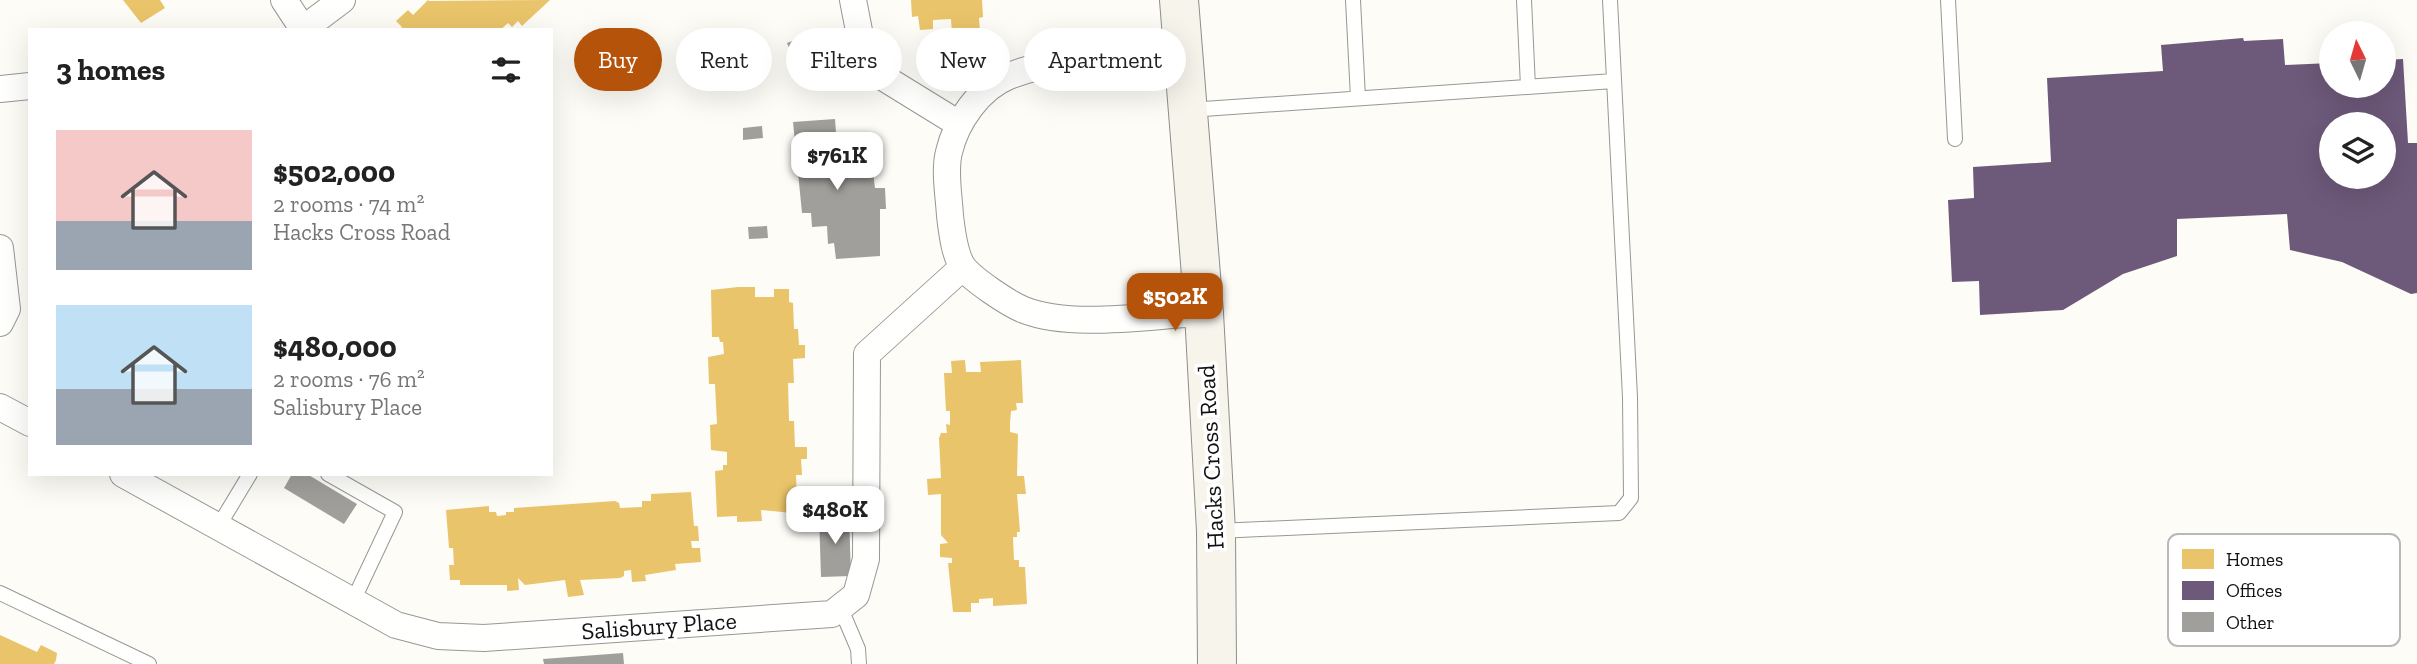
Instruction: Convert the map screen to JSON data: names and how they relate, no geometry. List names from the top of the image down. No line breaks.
{"streets":{"main road":["Hacks Cross Road"],"street":["Salisbury Place"]},"legend":["Homes","Offices","Other"],"north":"top","page":{"chip":["Buy","Rent","Filters","New","Apartment"],"heading":"3 homes","list":[{"name":"$502,000","note":"2 rooms · 74 m² · Hacks Cross Road"},{"name":"$480,000","note":"2 rooms · 76 m² · Salisbury Place"}],"price":["$761K","$502K","$480K"]}}
